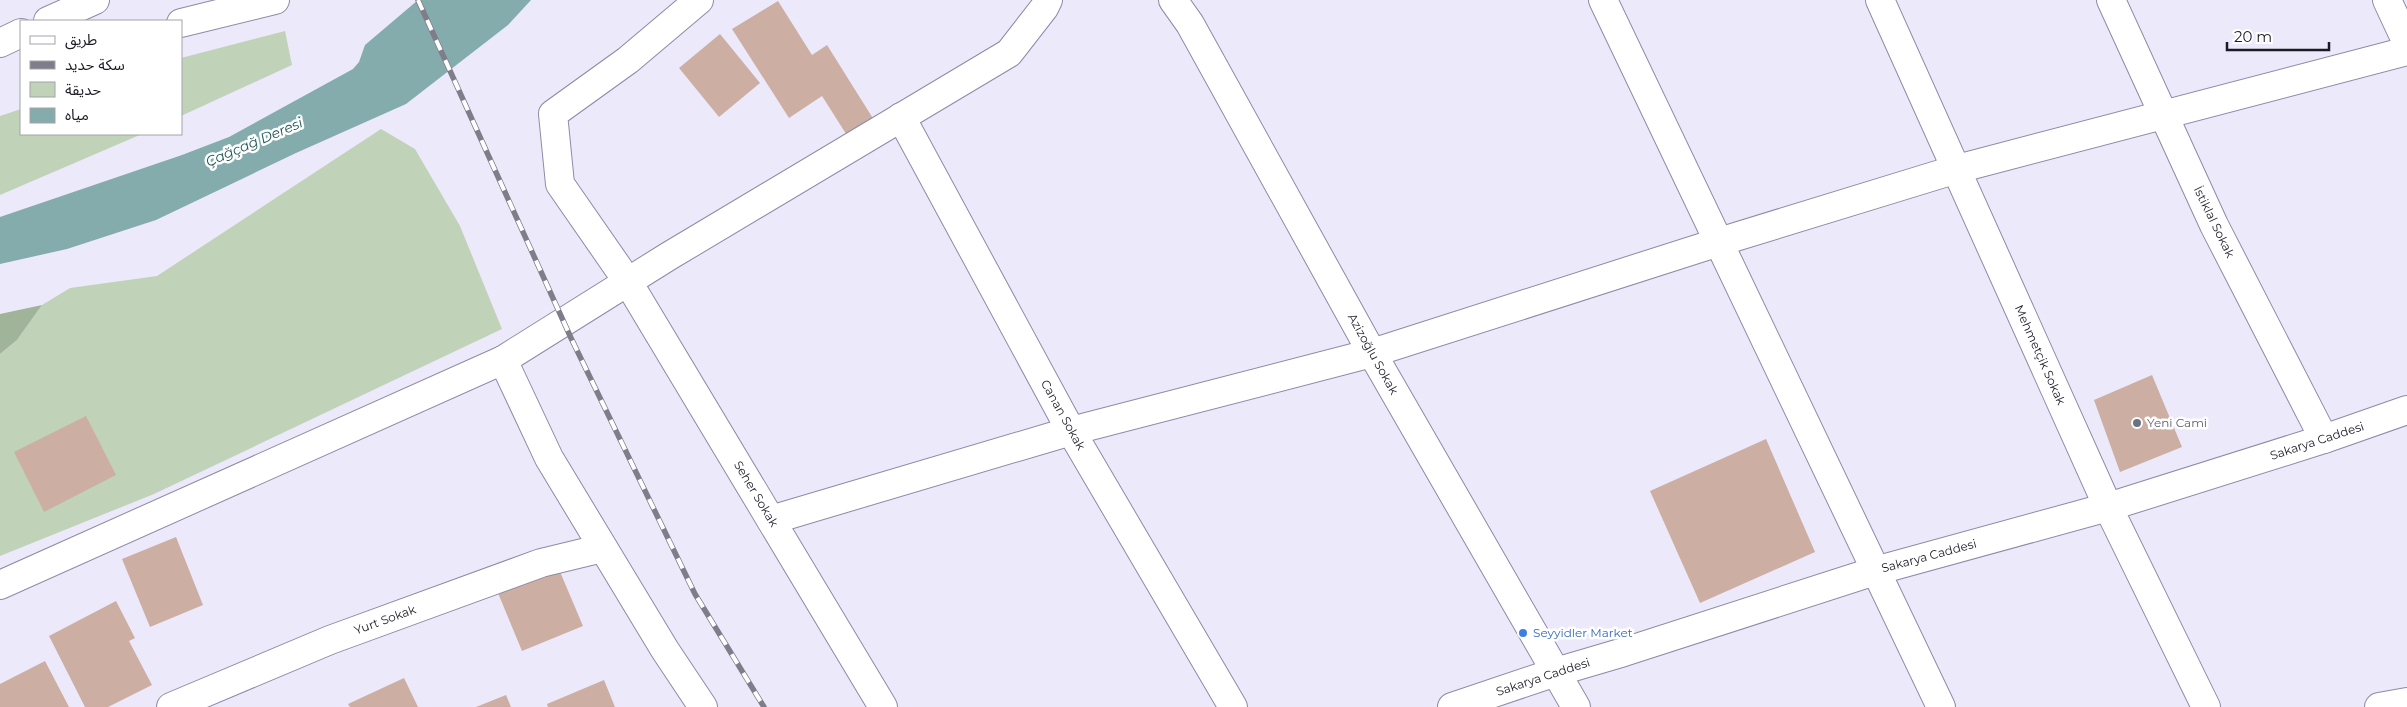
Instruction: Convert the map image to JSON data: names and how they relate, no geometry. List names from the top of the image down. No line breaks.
{"streets":{"street":["İstiklal Sokak","Azizoğlu Sokak","Mehmetçik Sokak","Canan Sokak","Sakarya Caddesi","Seher Sokak","Yurt Sokak"]},"crossings":[["İstiklal Sokak","Sakarya Caddesi"],["Azizoğlu Sokak","Sakarya Caddesi"],["Mehmetçik Sokak","Sakarya Caddesi"]],"water":["Çağçağ Deresi"],"places":["Yeni Cami","Seyyidler Market"],"legend":["طريق","سكة حديد","حديقة","مياه"],"scale_bar":"20 m"}
